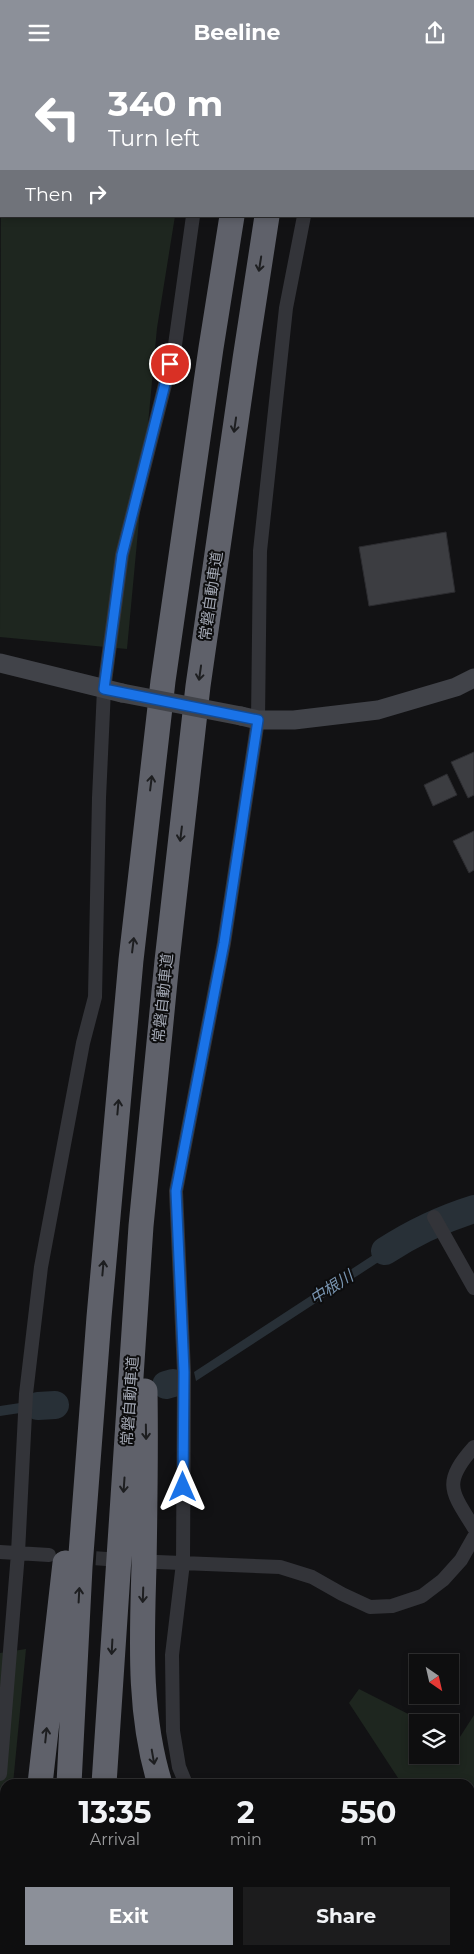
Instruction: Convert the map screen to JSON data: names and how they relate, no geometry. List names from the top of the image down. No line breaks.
{"streets":{"highway":["常磐自動車道"]},"water":["中根川"],"north":"bottom right","page":{"header":"Beeline","turn":["340 m","Turn left"],"then":"Then","eta":["13:35","Arrival","2","min","550","m"],"buttons":["Exit","Share"]}}
